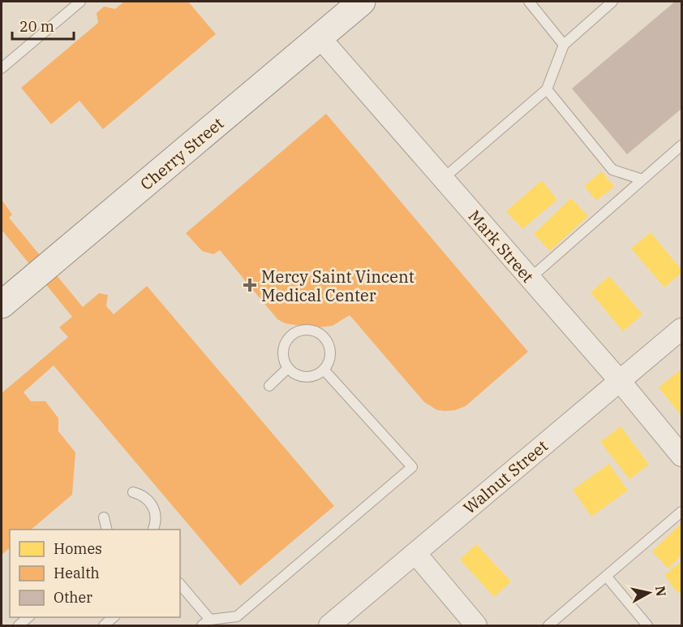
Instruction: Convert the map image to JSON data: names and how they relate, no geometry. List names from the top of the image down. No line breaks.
{"streets":{"main road":["Cherry Street"],"street":["Mark Street","Walnut Street"]},"crossings":[["Cherry Street","Mark Street"],["Mark Street","Walnut Street"]],"places":{"health":["Mercy Saint Vincent Medical Center"]},"legend":["Homes","Health","Other"],"scale_bar":"20 m","north":"right"}
